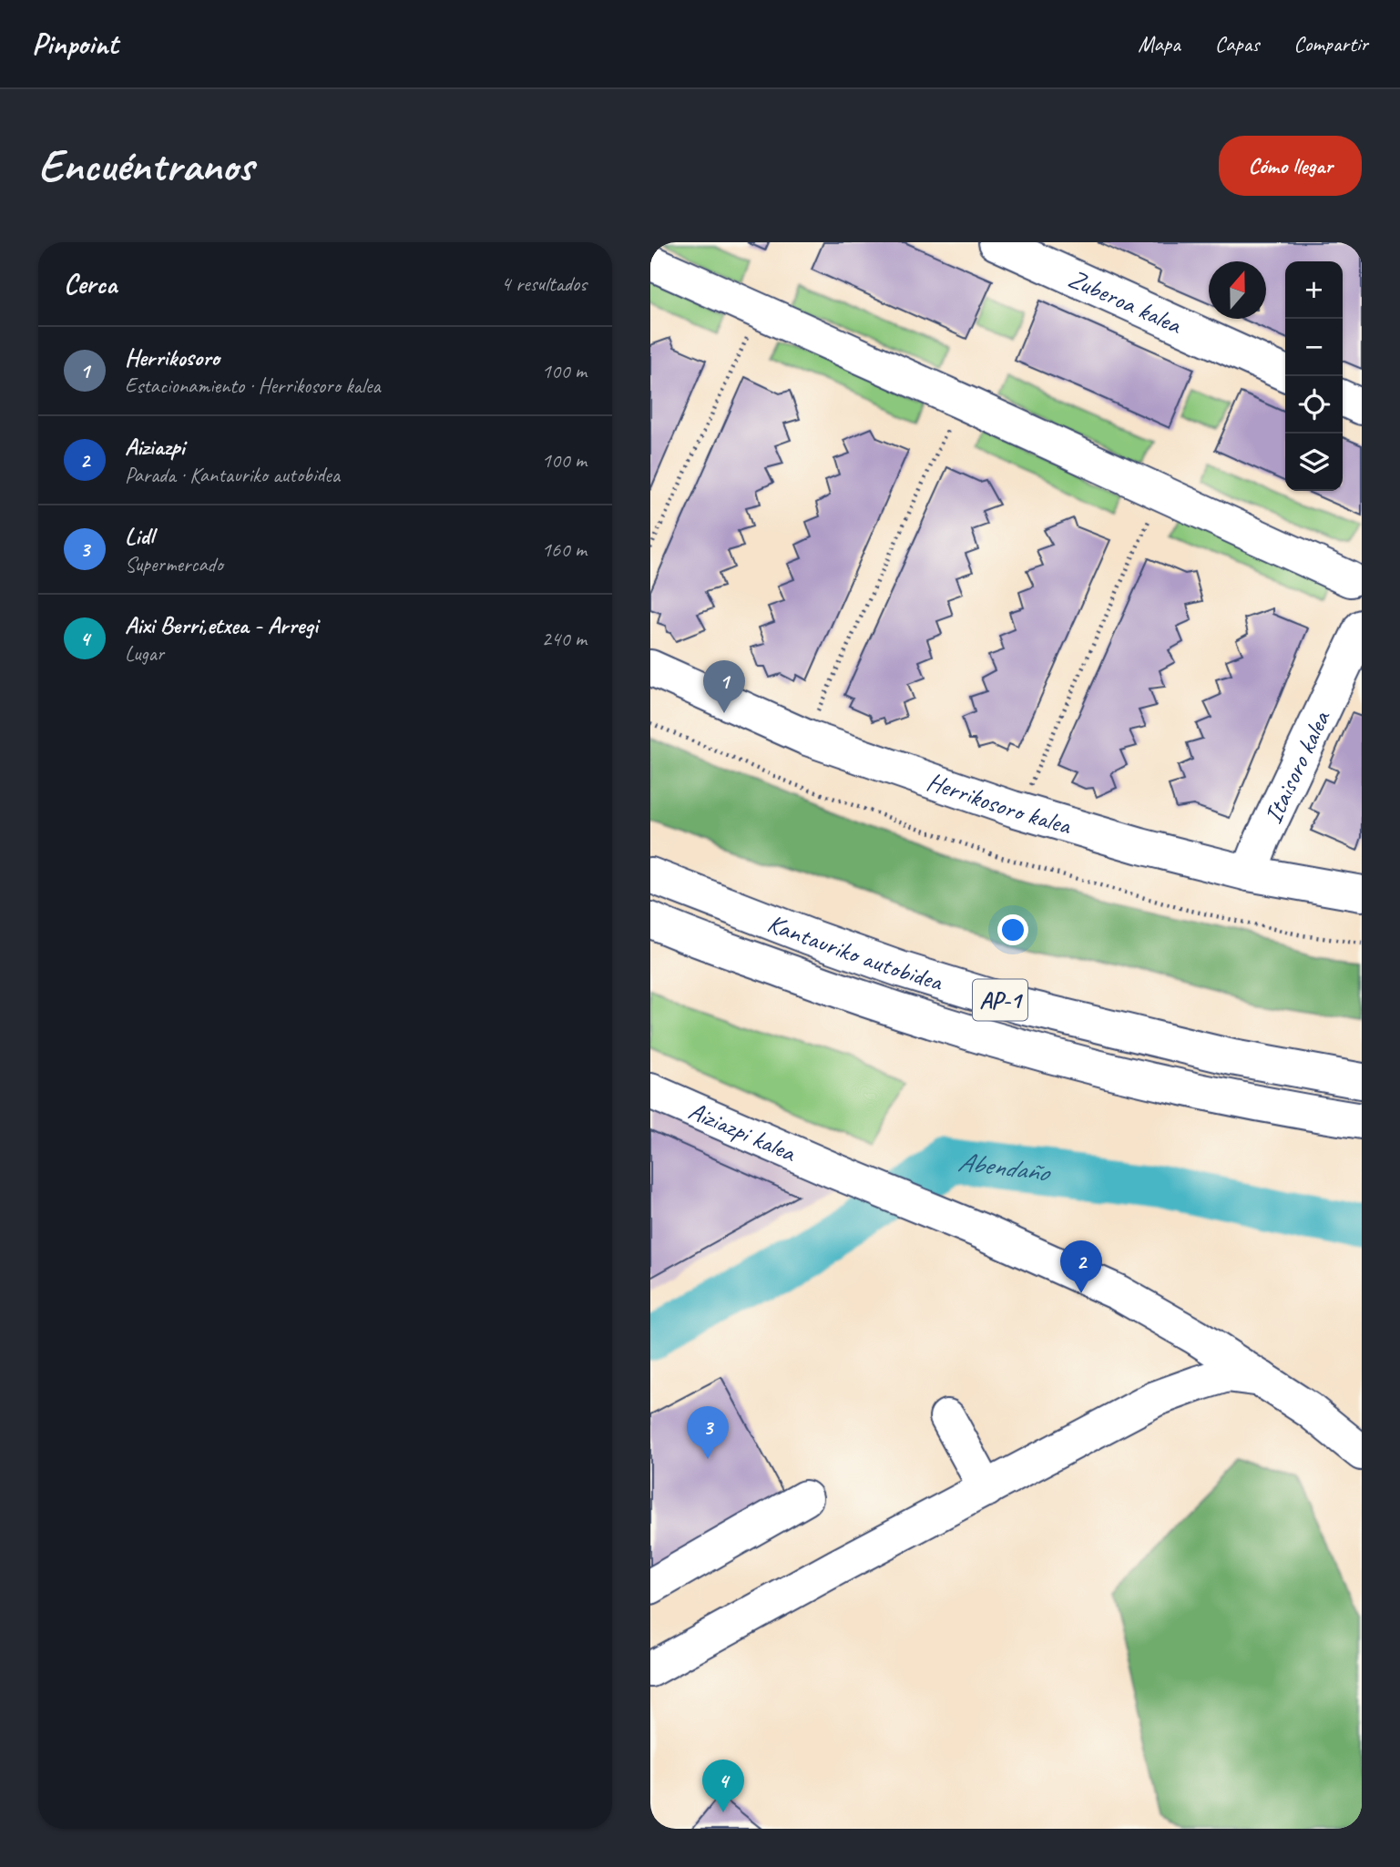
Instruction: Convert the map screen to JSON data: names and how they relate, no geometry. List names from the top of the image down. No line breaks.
{"streets":{"main road":["Zuberoa kalea","Itaisoro kalea","Herrikosoro kalea","Kantauriko autobidea","AP-1","Aiziazpi kalea"]},"crossings":[["Itaisoro kalea","Herrikosoro kalea"]],"water":["Abendaño"],"north":"top","page":{"header":"Pinpoint","nav":["Mapa","Capas","Compartir"],"buttons":"Cómo llegar","title":"Encuéntranos","heading":["Cerca","4 resultados"],"map_buttons":["+","−"],"list":[{"mark":"1","name":"Herrikosoro","note":"Estacionamiento · Herrikosoro kalea","value":"100 m"},{"mark":"2","name":"Aiziazpi","note":"Parada · Kantauriko autobidea","value":"100 m"},{"mark":"3","name":"Lidl","note":"Supermercado","value":"160 m"},{"mark":"4","name":"Aixi Berri,etxea - Arregi","note":"Lugar","value":"240 m"}],"pins":["1","2","3","4"]}}
